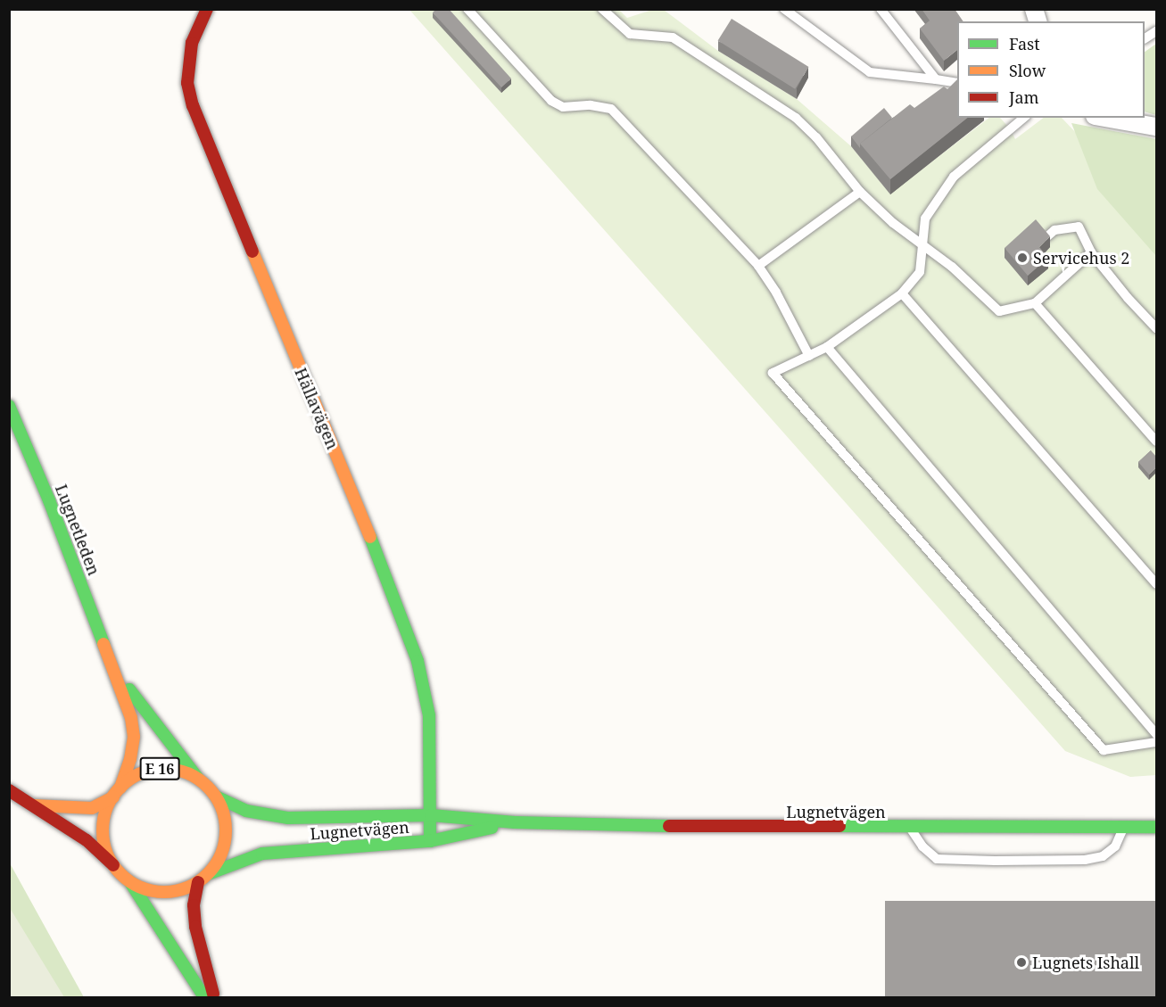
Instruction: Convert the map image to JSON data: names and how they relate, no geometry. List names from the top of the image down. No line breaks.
{"streets":{"main road":["Hällavägen","Lugnetleden","E 16","Lugnetvägen"]},"crossings":[["Hällavägen","Lugnetvägen"],["Lugnetleden","E 16"],["Lugnetleden","Lugnetvägen"],["E 16","Lugnetvägen"]],"places":["Servicehus 2","Lugnets Ishall"],"legend":["Fast","Slow","Jam"]}
